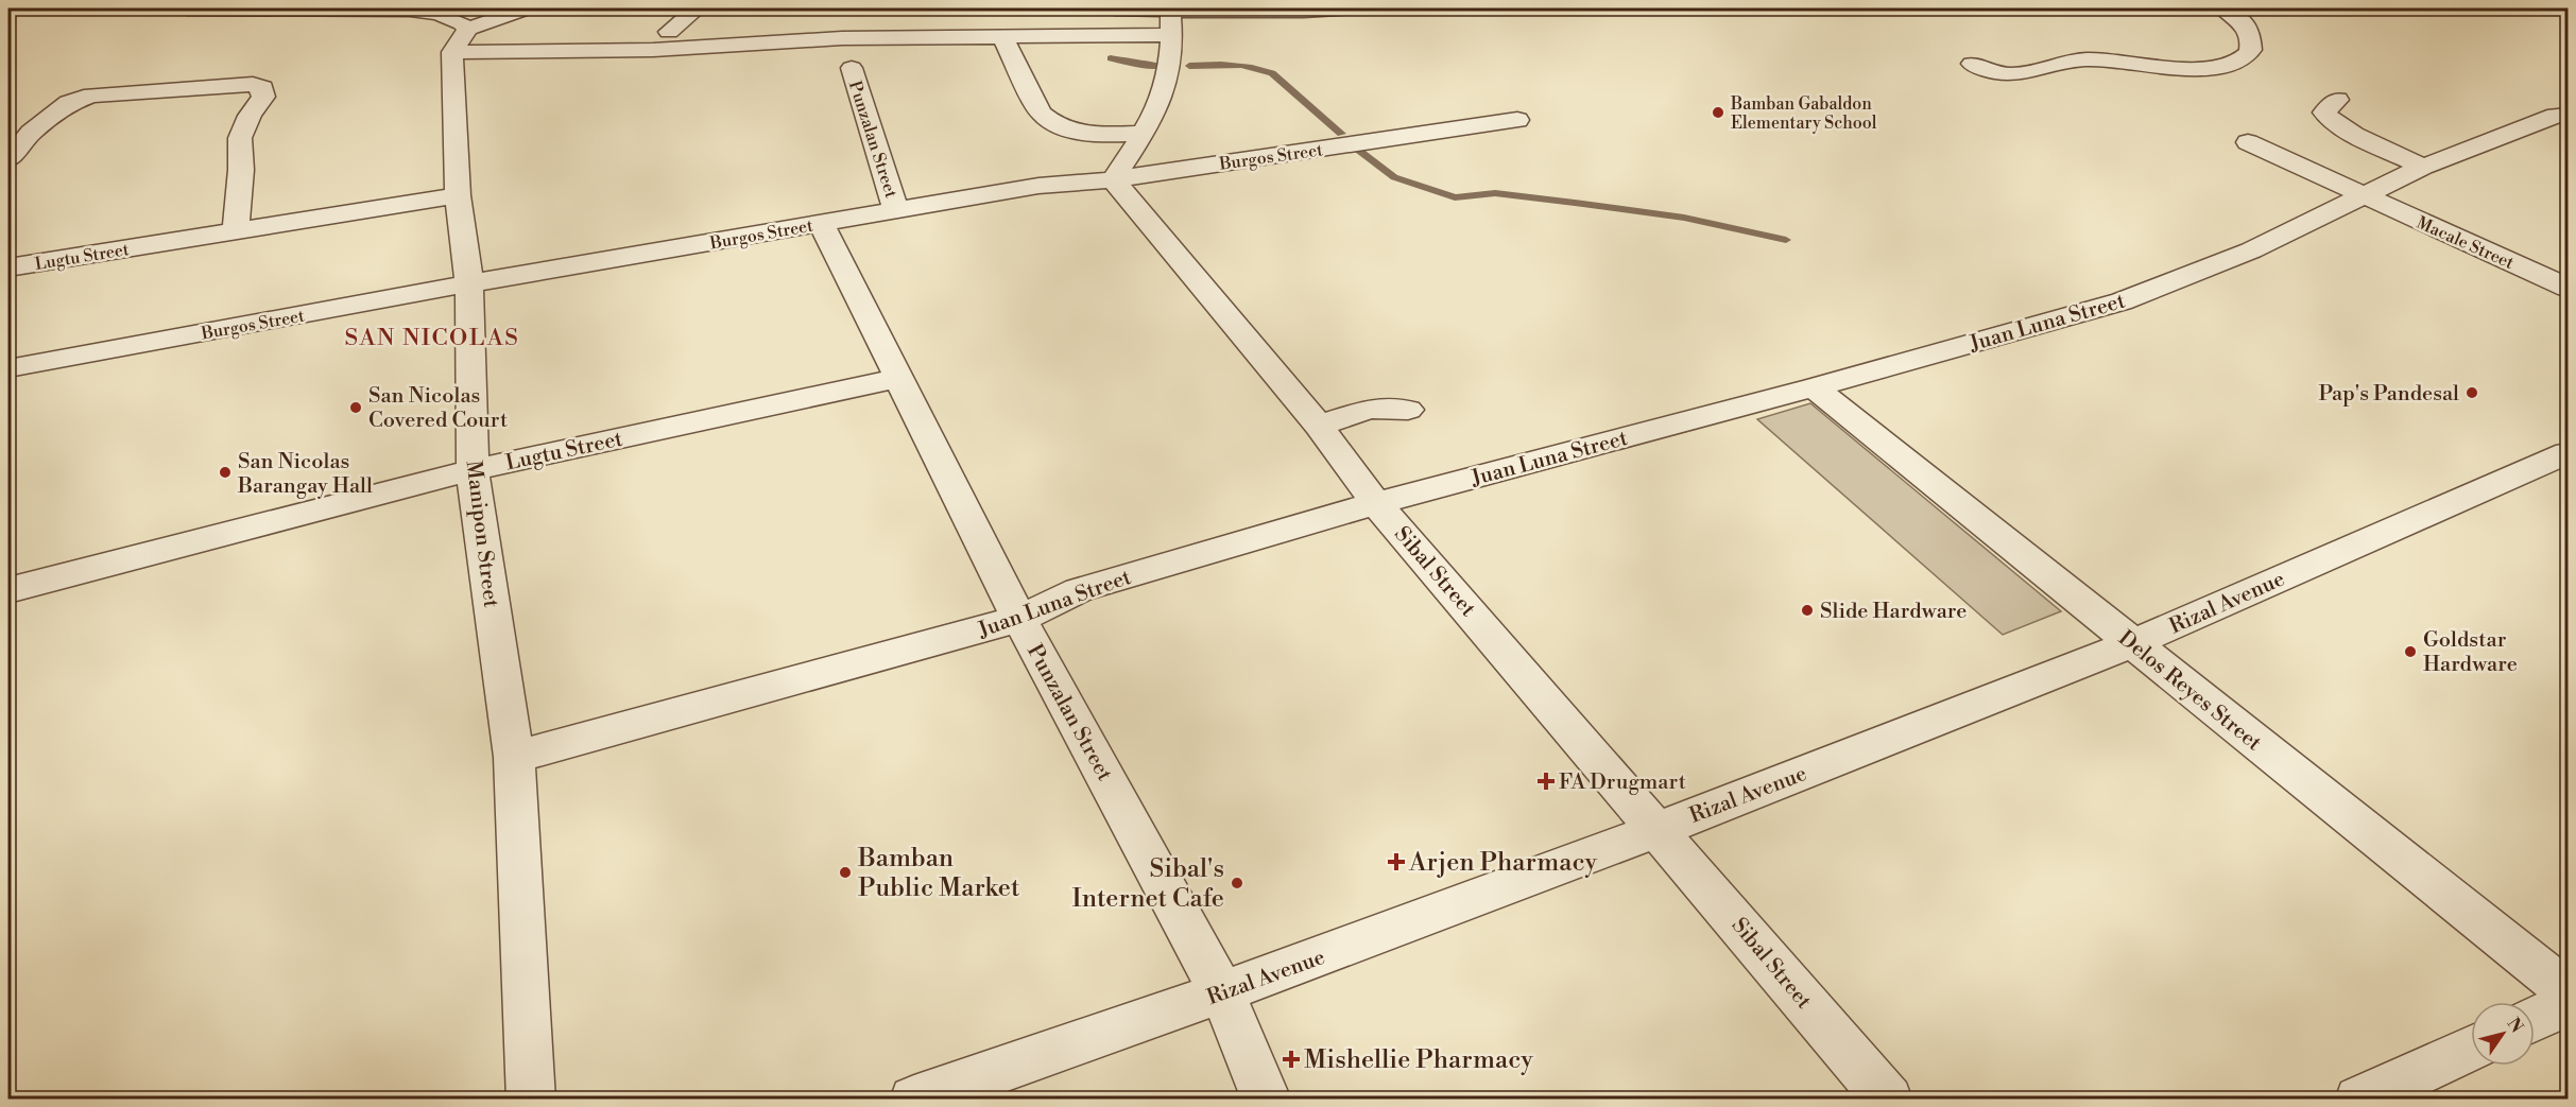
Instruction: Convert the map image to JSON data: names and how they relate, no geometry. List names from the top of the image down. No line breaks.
{"streets":{"street":["Punzalan Street","Burgos Street","Macale Street","Lugtu Street","Juan Luna Street","Manipon Street","Sibal Street","Rizal Avenue","Delos Reyes Street"]},"crossings":[["Punzalan Street","Burgos Street"],["Punzalan Street","Lugtu Street"],["Punzalan Street","Juan Luna Street"],["Punzalan Street","Rizal Avenue"],["Burgos Street","Manipon Street"],["Burgos Street","Sibal Street"],["Macale Street","Juan Luna Street"],["Lugtu Street","Manipon Street"],["Juan Luna Street","Manipon Street"],["Juan Luna Street","Sibal Street"],["Juan Luna Street","Delos Reyes Street"],["Sibal Street","Rizal Avenue"],["Rizal Avenue","Delos Reyes Street"]],"districts":["SAN NICOLAS"],"places":{"other":["Bamban Gabaldon Elementary School","Pap's Pandesal","San Nicolas Covered Court","San Nicolas Barangay Hall","Slide Hardware","Goldstar Hardware","Bamban Public Market","Sibal's Internet Cafe"],"health":["FA Drugmart","Arjen Pharmacy","Mishellie Pharmacy"]},"north":"top right"}
